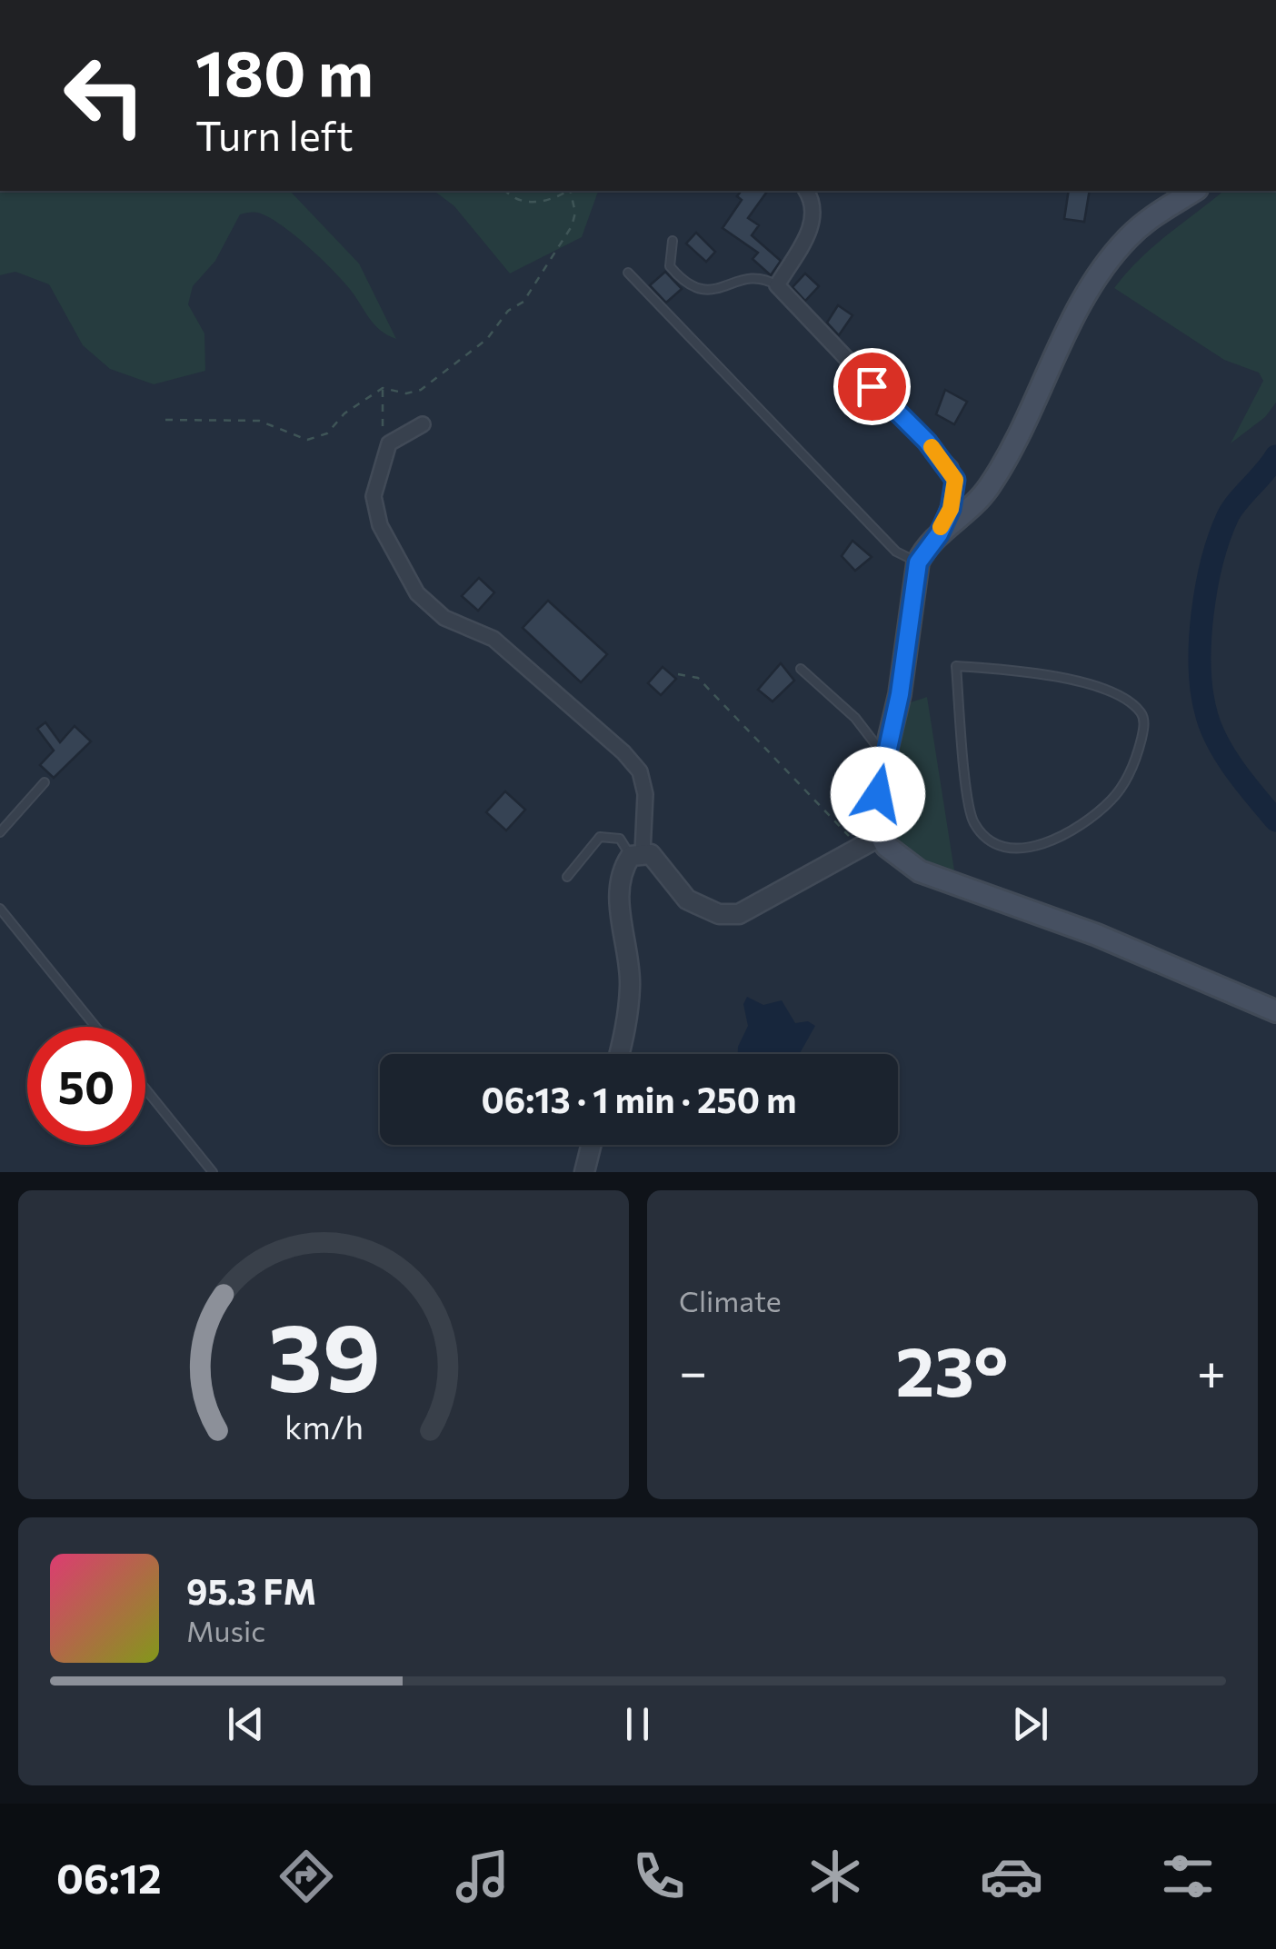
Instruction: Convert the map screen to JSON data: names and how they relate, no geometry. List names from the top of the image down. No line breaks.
{"page":{"turn":["180 m","Turn left"],"limit":"50","trip":"06:13 · 1 min · 250 m","tile":"Climate","heat":["−","23°","+"],"song":["95.3 FM","Music"],"tabs":"06:12","gauge":["39","km/h"]}}
